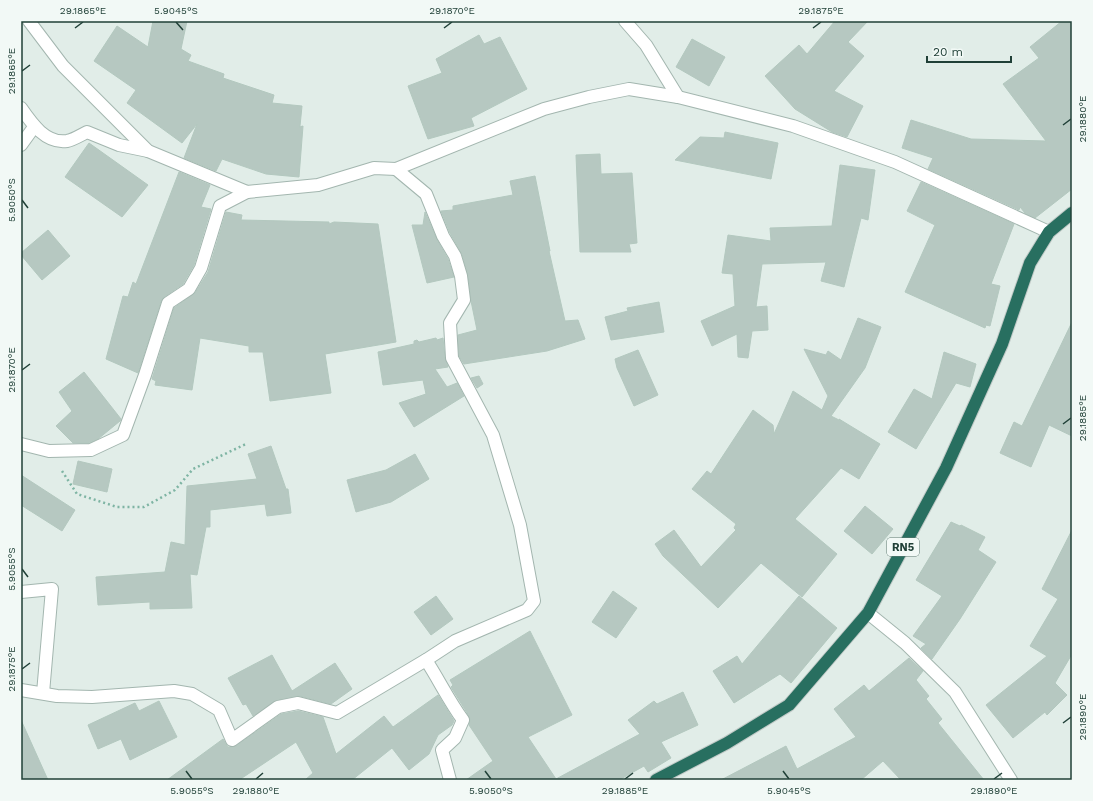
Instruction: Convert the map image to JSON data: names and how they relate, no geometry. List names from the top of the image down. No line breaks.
{"streets":{"highway":["RN5"]},"scale_bar":"20 m","coordinates":["29.1865°E","5.9045°S","29.1870°E","29.1875°E","29.1880°E","5.9050°S","29.1885°E","5.9055°S","29.1890°E"]}
